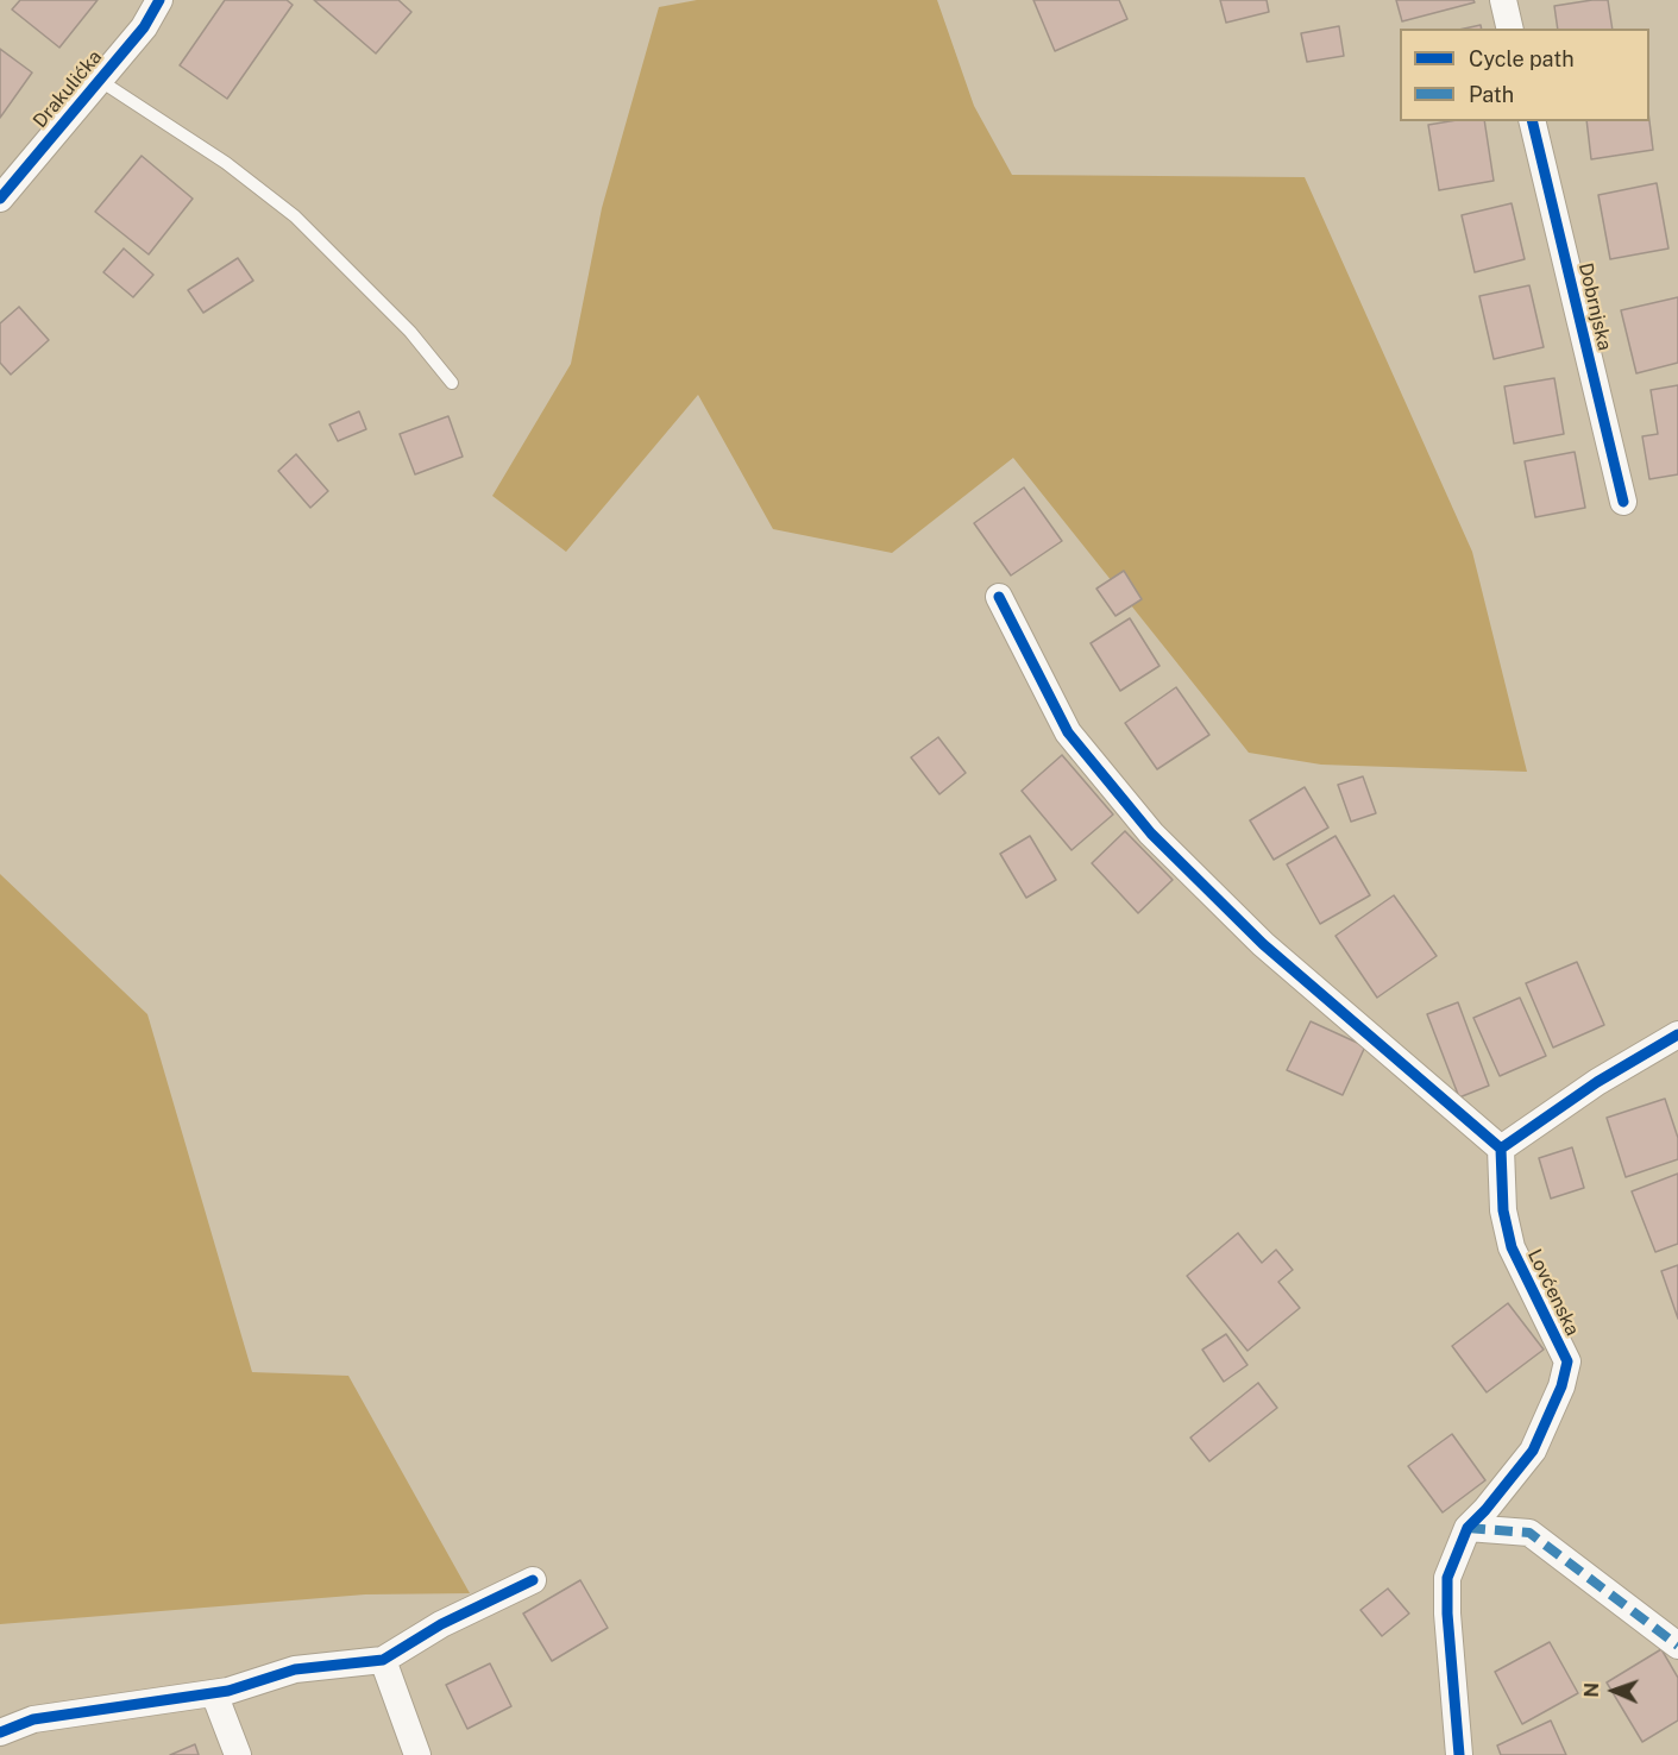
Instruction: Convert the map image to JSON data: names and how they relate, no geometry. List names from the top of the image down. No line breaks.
{"streets":{"street":["Drakulićka","Dobrnjska","Lovćenska"]},"legend":["Cycle path","Path"],"north":"left"}
